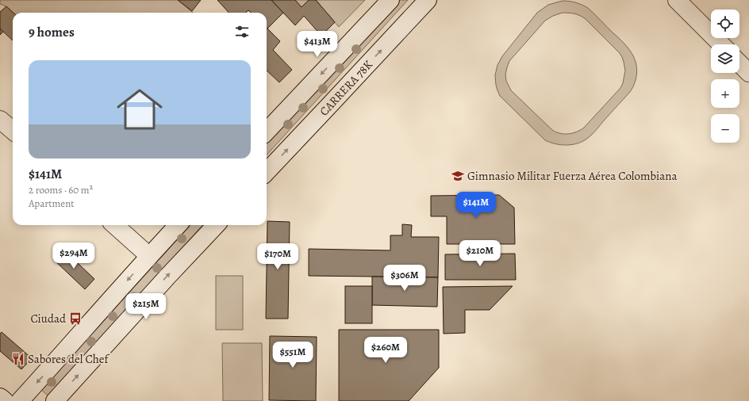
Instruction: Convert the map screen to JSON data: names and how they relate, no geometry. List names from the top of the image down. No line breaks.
{"streets":{"main road":["CARRERA 78K"]},"places":{"school or university":["Gimnasio Militar Fuerza Aérea Colombiana"],"bus stop":["Ciudad"],"restaurant":["Sabores del Chef"]},"page":{"map_buttons":["+","−"],"heading":"9 homes","price":["$413M","$141M","$210M","$294M","$170M","$306M","$215M","$260M","$551M"],"list":[{"name":"$141M","note":"2 rooms · 60 m² · Apartment"}]}}
